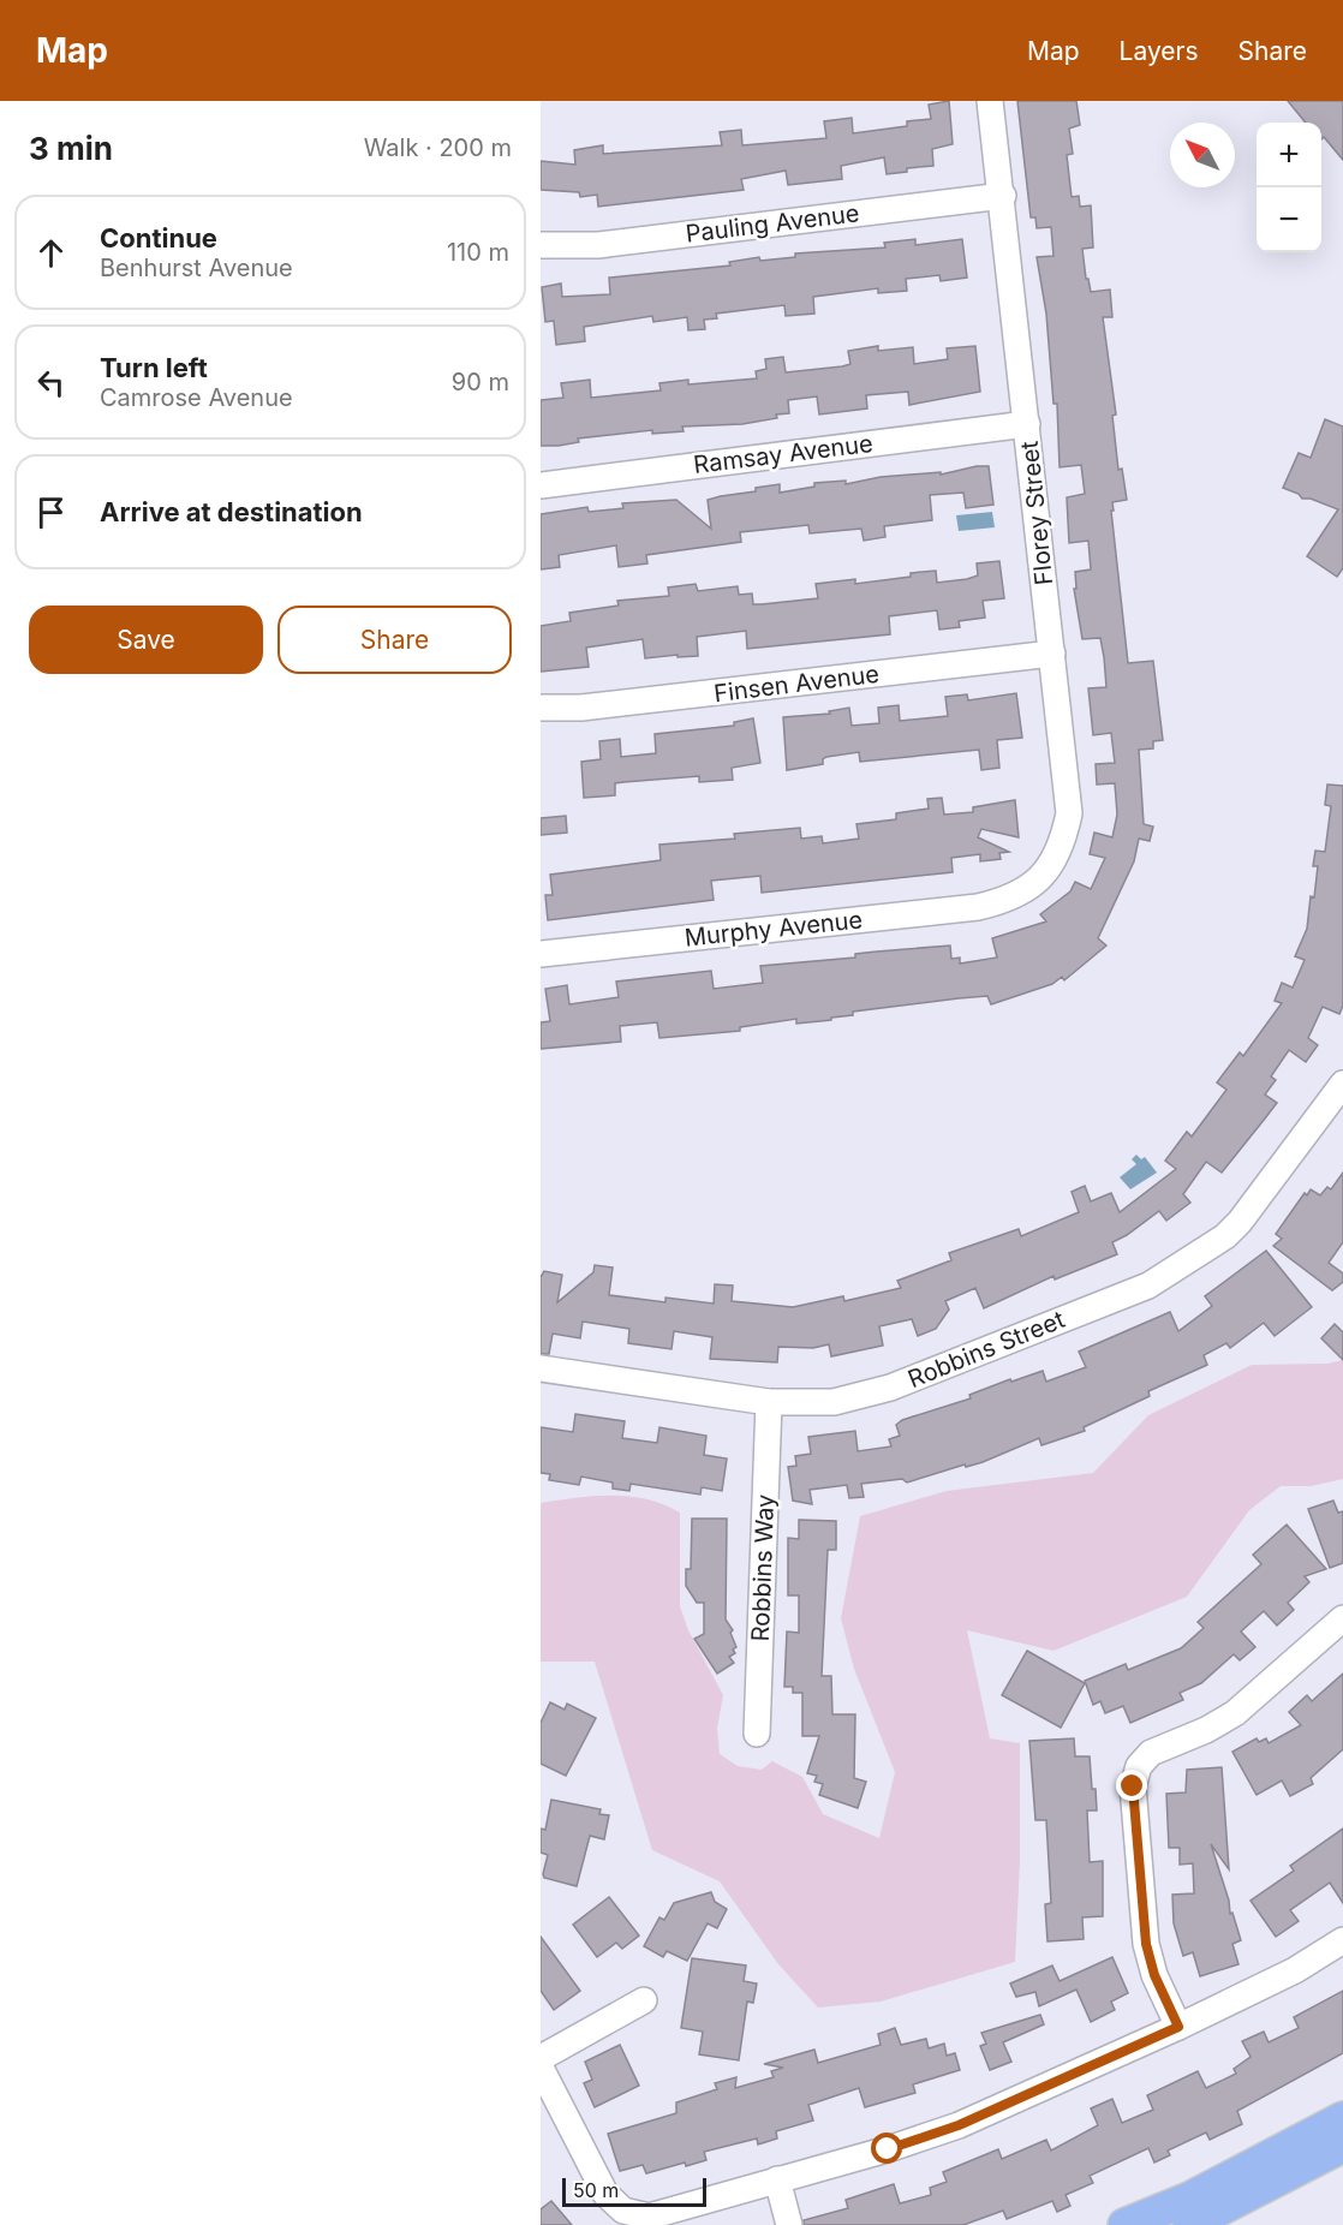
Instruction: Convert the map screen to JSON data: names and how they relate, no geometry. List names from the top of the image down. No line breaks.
{"streets":{"street":["Pauling Avenue","Ramsay Avenue","Florey Street","Finsen Avenue","Murphy Avenue","Robbins Street","Robbins Way"]},"crossings":[["Pauling Avenue","Florey Street"],["Ramsay Avenue","Florey Street"],["Florey Street","Finsen Avenue"],["Florey Street","Murphy Avenue"],["Robbins Street","Robbins Way"]],"scale_bar":"50 m","north":"top left","page":{"header":"Map","nav":["Map","Layers","Share"],"heading":["3 min","Walk · 200 m"],"map_buttons":["+","−"],"list":[["Continue","Benhurst Avenue","110 m"],["Turn left","Camrose Avenue","90 m"],"Arrive at destination"],"buttons":["Save","Share"],"scale":"50 m"}}
